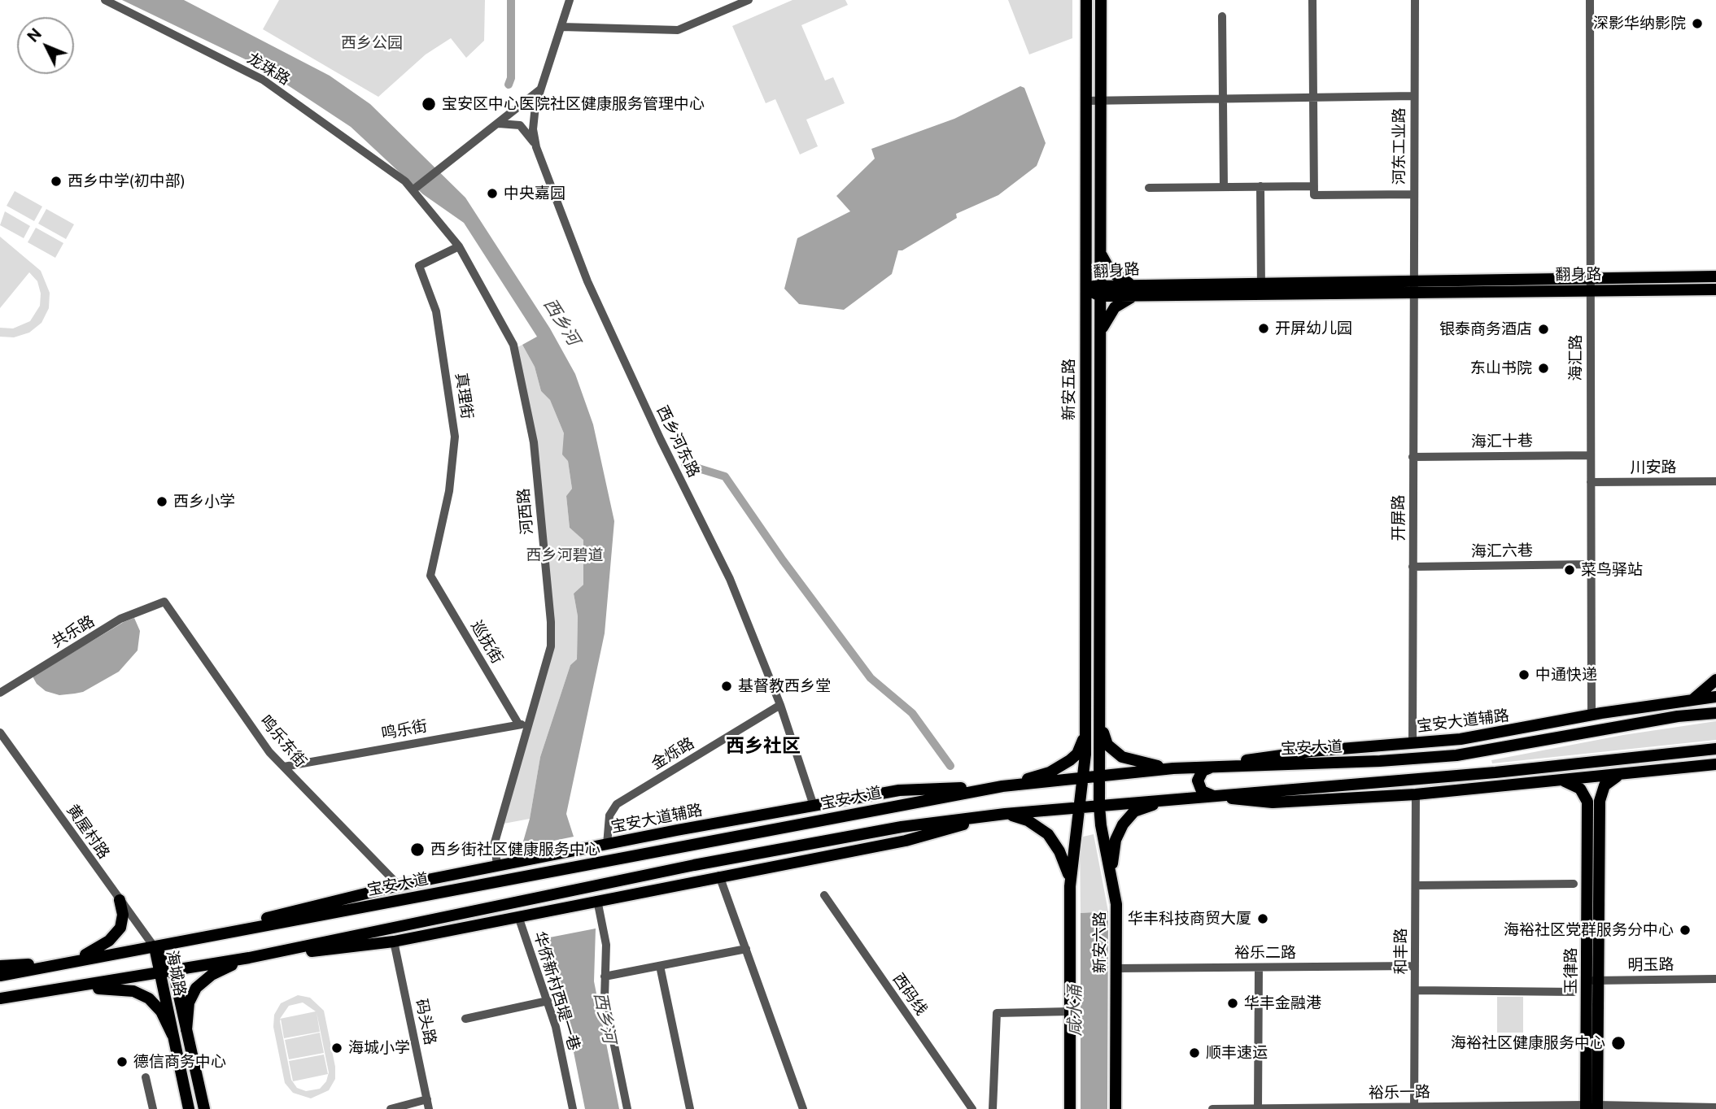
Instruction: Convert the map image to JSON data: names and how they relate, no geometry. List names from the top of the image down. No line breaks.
{"streets":{"main road":["翻身路","新安五路","宝安大道辅路","宝安大道","新安六路","玉律路","海城路"],"street":["龙珠路","河东工业路","海汇路","真理街","西乡河东路","海汇十巷","川安路","河西路","开屏路","海汇六巷","共乐路","巡抚街","鸣乐街","鸣乐东街","金烁路","黄屋村路","和丰路","裕乐二路","明玉路","华侨新村西堤一巷","西码线","码头路","裕乐一路"]},"crossings":[["龙珠路","河西路"],["河东工业路","翻身路"],["河东工业路","开屏路"],["翻身路","海汇路"],["翻身路","新安五路"],["翻身路","开屏路"],["海汇路","海汇十巷"],["海汇路","川安路"],["海汇路","海汇六巷"],["海汇路","宝安大道辅路"],["新安五路","宝安大道"],["新安五路","新安六路"],["真理街","河西路"],["真理街","巡抚街"],["西乡河东路","宝安大道辅路"],["西乡河东路","金烁路"],["海汇十巷","开屏路"],["河西路","宝安大道辅路"],["河西路","鸣乐街"],["开屏路","海汇六巷"],["开屏路","宝安大道辅路"],["共乐路","鸣乐东街"],["巡抚街","鸣乐街"],["宝安大道辅路","鸣乐东街"],["宝安大道辅路","宝安大道"],["宝安大道辅路","金烁路"],["鸣乐街","鸣乐东街"],["宝安大道","黄屋村路"],["宝安大道","新安六路"],["宝安大道","海城路"],["黄屋村路","海城路"],["新安六路","裕乐二路"],["和丰路","裕乐二路"],["和丰路","裕乐一路"],["明玉路","玉律路"],["玉律路","裕乐一路"]],"districts":["西乡社区"],"water":["西乡河","咸水涌"],"parks":["西乡公园","西乡河碧道"],"places":["深影华纳影院","宝安区中心医院社区健康服务管理中心","西乡中学(初中部)","中央嘉园","开屏幼儿园","银泰商务酒店","东山书院","西乡小学","菜鸟驿站","中通快递","基督教西乡堂","西乡街社区健康服务中心","华丰科技商贸大厦","海裕社区党群服务分中心","华丰金融港","海裕社区健康服务中心","海城小学","顺丰速运","德信商务中心"],"north":"top left"}
